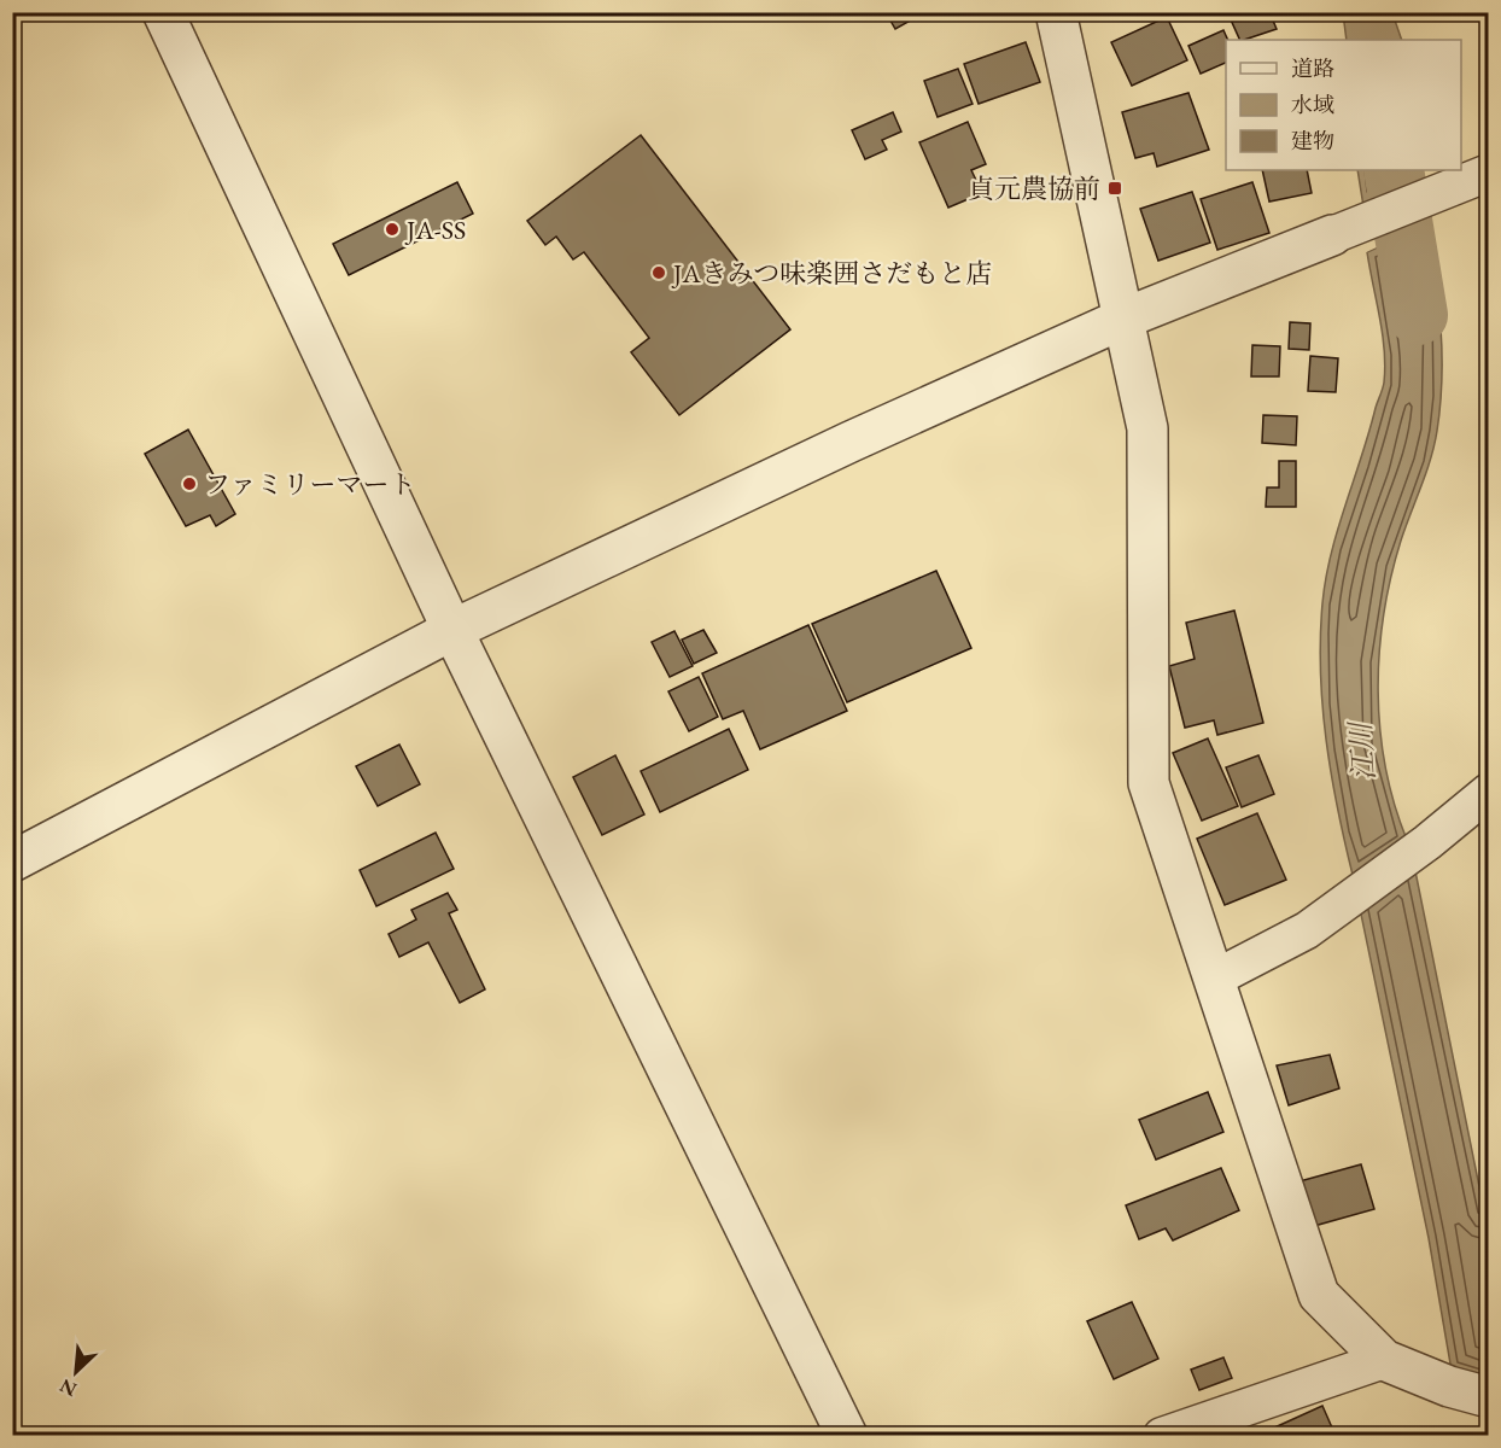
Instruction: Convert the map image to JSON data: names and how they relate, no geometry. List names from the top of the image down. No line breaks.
{"water":["江川"],"places":{"transit":["貞元農協前"],"other":["JA-SS","JAきみつ味楽囲さだもと店","ファミリーマート"]},"legend":["道路","水域","建物"],"north":"bottom left"}
